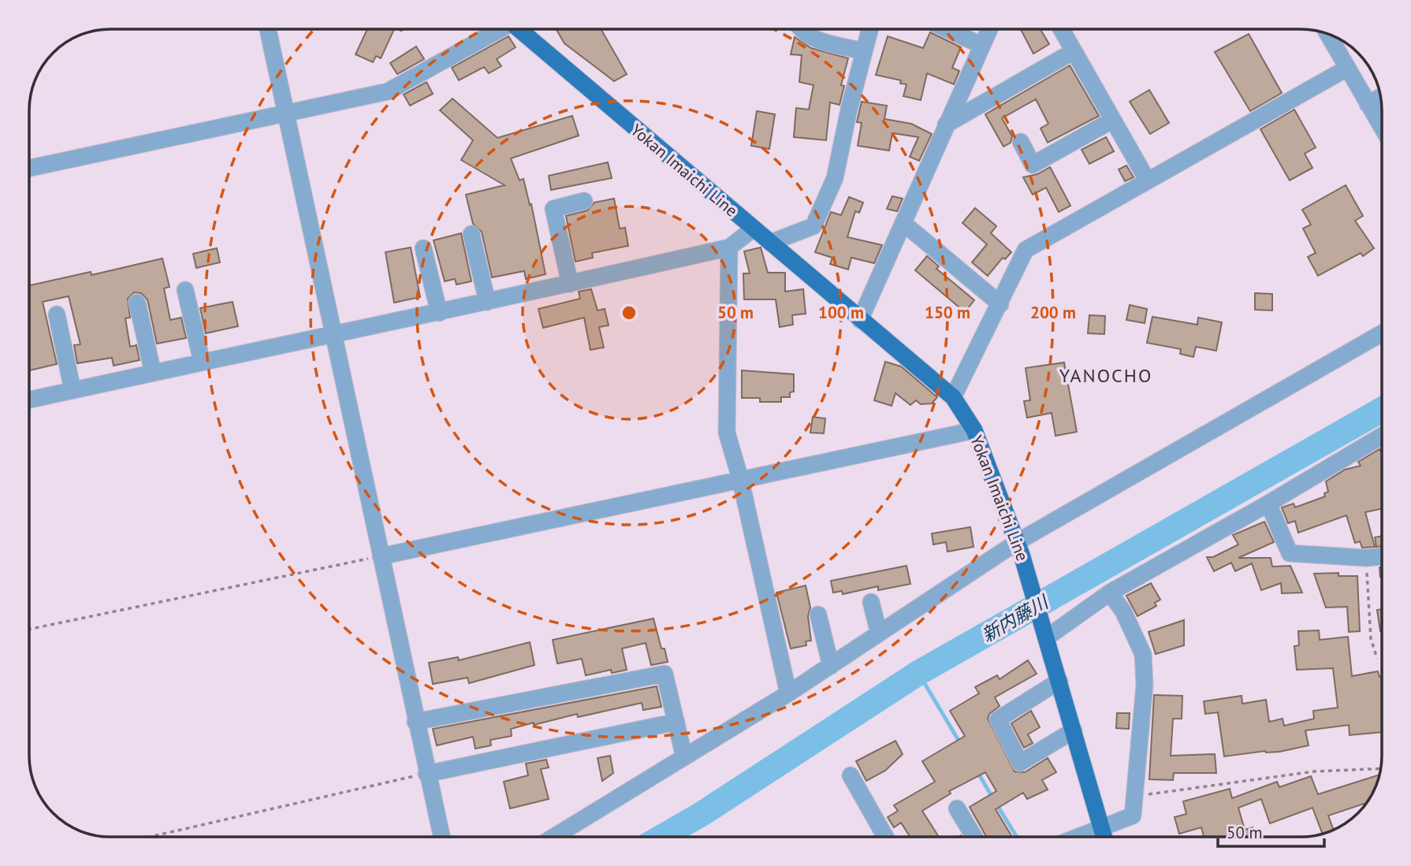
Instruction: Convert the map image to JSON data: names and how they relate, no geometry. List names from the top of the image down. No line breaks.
{"streets":{"main road":["Yokan Imaichi Line"]},"districts":["YANOCHO"],"water":["新内藤川"],"scale_bar":"50 m","rings":["50 m","100 m","150 m","200 m"]}
